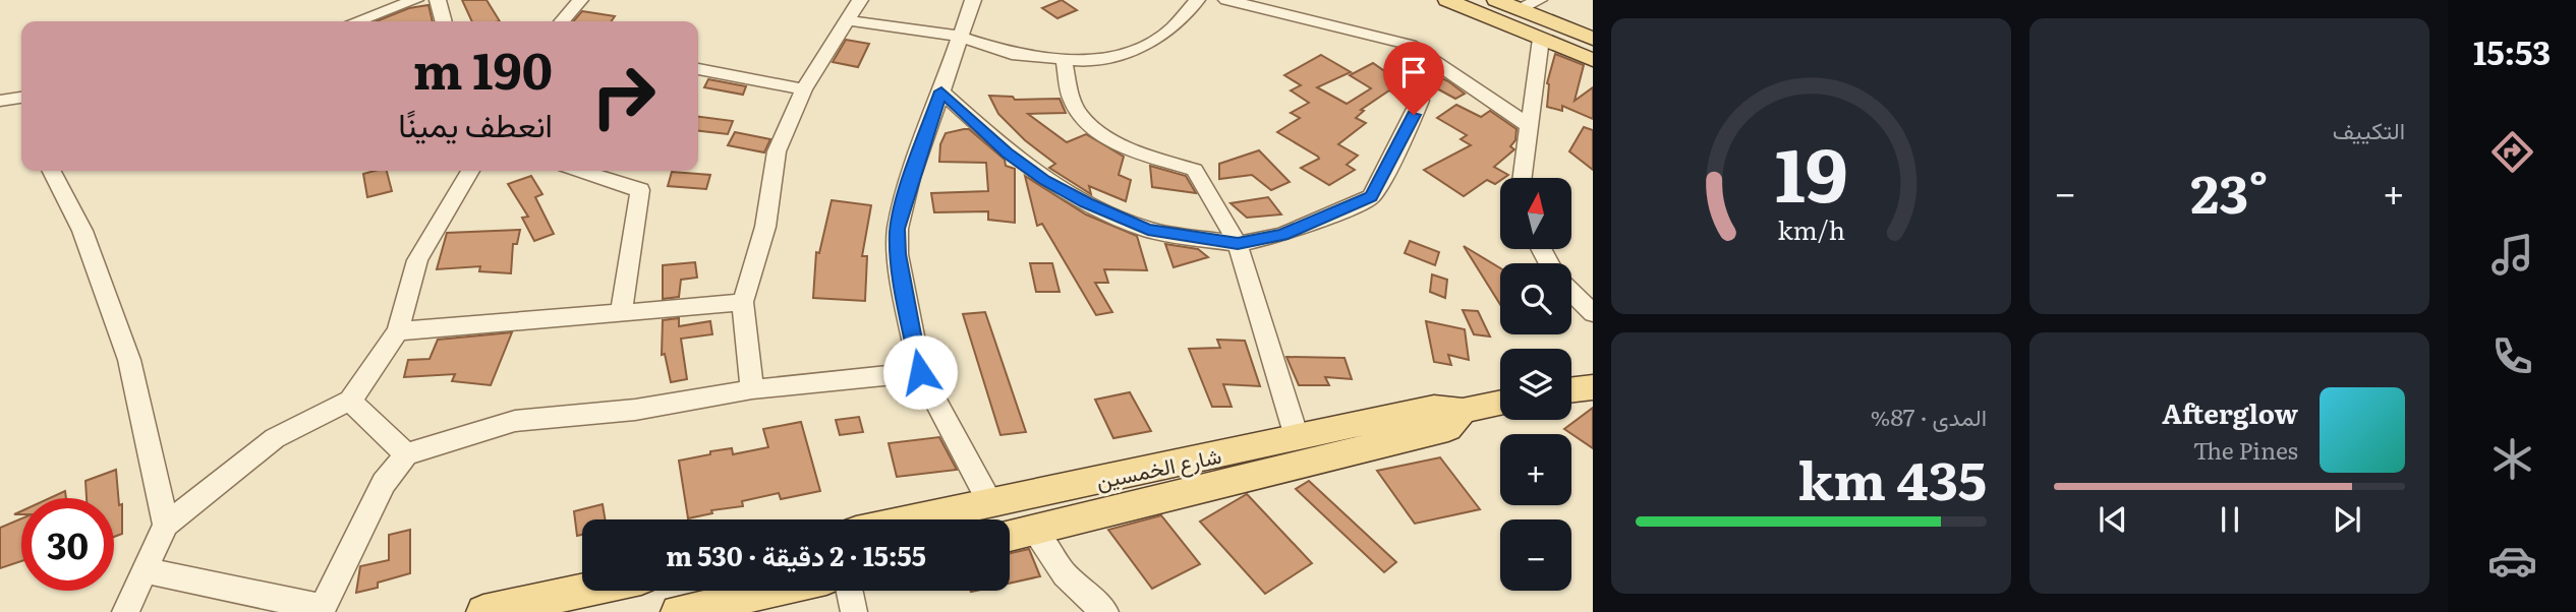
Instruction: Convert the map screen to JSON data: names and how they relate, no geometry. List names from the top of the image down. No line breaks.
{"streets":{"main road":["شارع الخمسين"]},"north":"top","page":{"tabs":"15:53","tile":["التكييف",["المدى · 87%","435 km"]],"turn":["190 m","انعطف يمينًا"],"heat":["−","23°","+"],"map_buttons":["+","−"],"song":["Afterglow","The Pines"],"limit":"30","trip":"15:55 · 2 دقيقة · 530 m","gauge":["19","km/h"]}}
